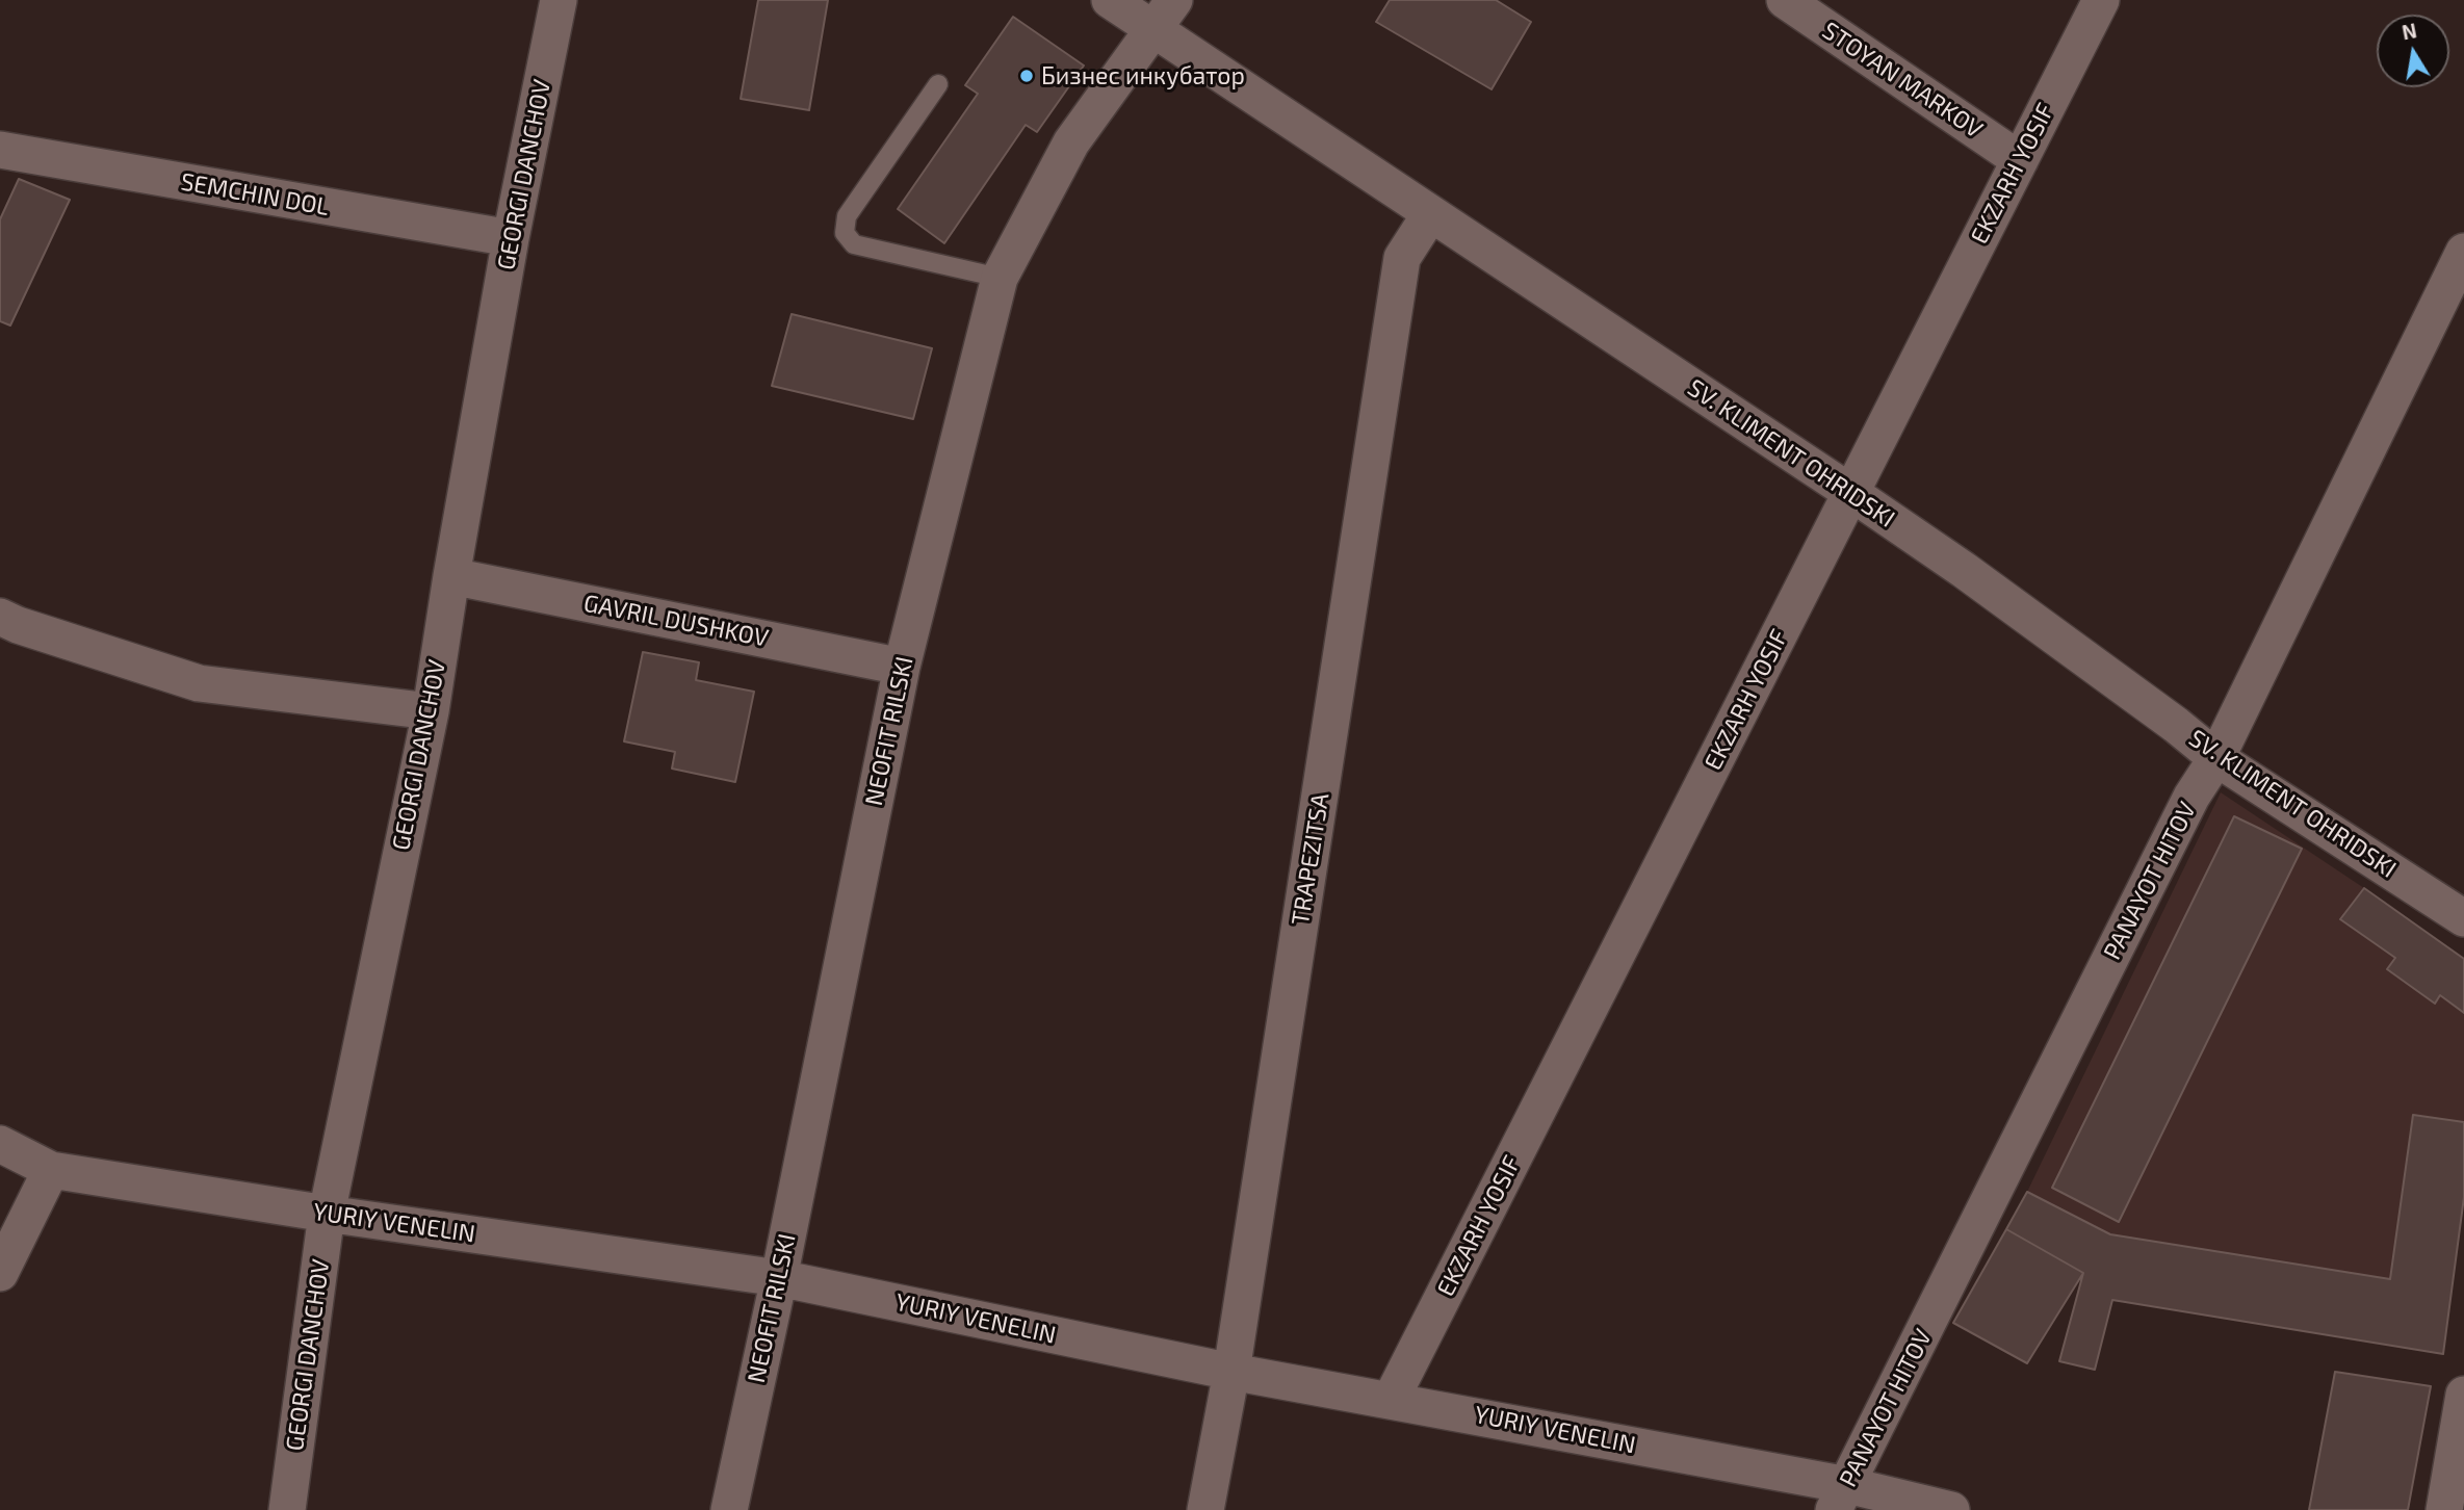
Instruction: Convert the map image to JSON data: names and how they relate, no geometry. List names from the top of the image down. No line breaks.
{"streets":{"street":["STOYAN MARKOV","EKZARH YOSIF","GEORGI DANCHOV","SEMCHIN DOL","SV. KLIMENT OHRIDSKI","GAVRIL DUSHKOV","NEOFIT RILSKI","TRAPEZITSA","PANAYOT HITOV","YURIY VENELIN"]},"crossings":[["STOYAN MARKOV","EKZARH YOSIF"],["EKZARH YOSIF","SV. KLIMENT OHRIDSKI"],["EKZARH YOSIF","YURIY VENELIN"],["GEORGI DANCHOV","SEMCHIN DOL"],["GEORGI DANCHOV","GAVRIL DUSHKOV"],["GEORGI DANCHOV","YURIY VENELIN"],["SV. KLIMENT OHRIDSKI","NEOFIT RILSKI"],["SV. KLIMENT OHRIDSKI","TRAPEZITSA"],["SV. KLIMENT OHRIDSKI","PANAYOT HITOV"],["GAVRIL DUSHKOV","NEOFIT RILSKI"],["NEOFIT RILSKI","YURIY VENELIN"],["TRAPEZITSA","YURIY VENELIN"],["PANAYOT HITOV","YURIY VENELIN"]],"places":["Бизнес инкубатор"],"north":"top"}
